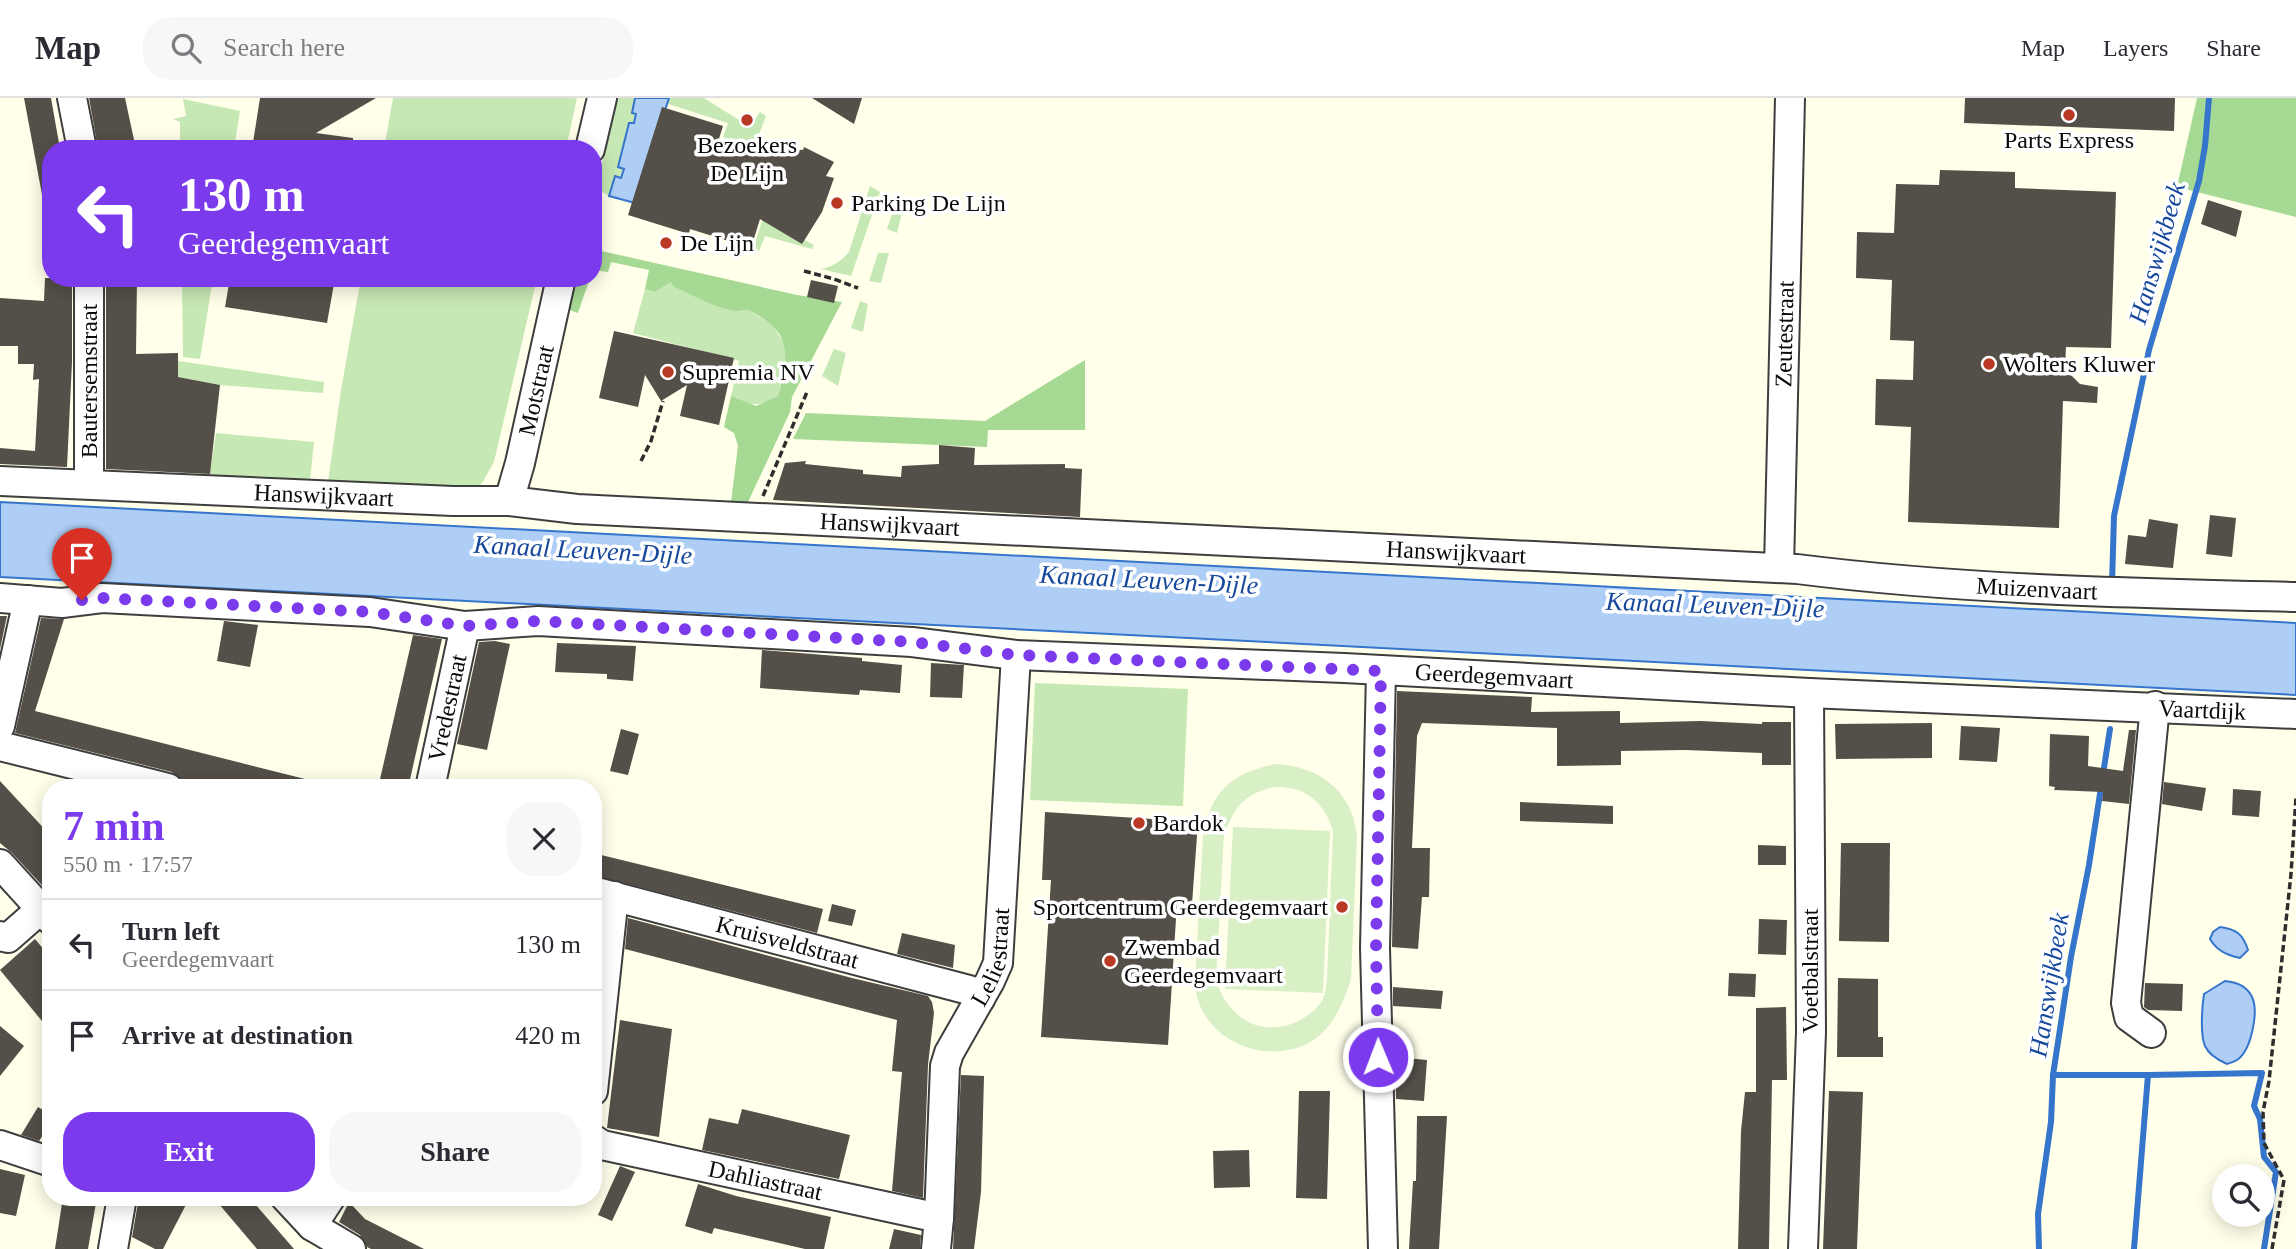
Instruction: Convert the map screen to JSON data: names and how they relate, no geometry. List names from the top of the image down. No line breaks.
{"streets":{"street":["Zeutestraat","Bautersemstraat","Motstraat","Hanswijkvaart","Muizenvaart","Geerdegemvaart","Vredestraat","Vaartdijk","Kruisveldstraat","Leliestraat","Voetbalstraat","Dahliastraat"]},"crossings":[["Zeutestraat","Hanswijkvaart"],["Zeutestraat","Muizenvaart"],["Bautersemstraat","Hanswijkvaart"],["Motstraat","Hanswijkvaart"],["Hanswijkvaart","Muizenvaart"],["Geerdegemvaart","Vredestraat"],["Geerdegemvaart","Vaartdijk"],["Geerdegemvaart","Leliestraat"],["Geerdegemvaart","Voetbalstraat"],["Kruisveldstraat","Leliestraat"],["Leliestraat","Dahliastraat"]],"water":["Hanswijkbeek","Kanaal Leuven-Dijle"],"places":["Parts Express","Bezoekers De Lijn","Parking De Lijn","De Lijn","Wolters Kluwer","Supremia NV","Bardok","Sportcentrum Geerdegemvaart","Zwembad Geerdegemvaart"],"page":{"header":"Map","search":"Search here","nav":["Map","Layers","Share"],"turn":["130 m","Geerdegemvaart"],"heading":["7 min","550 m · 17:57"],"list":[{"name":"Turn left","note":"Geerdegemvaart","value":"130 m"},{"name":"Arrive at destination","value":"420 m"}],"buttons":["Exit","Share"]}}
